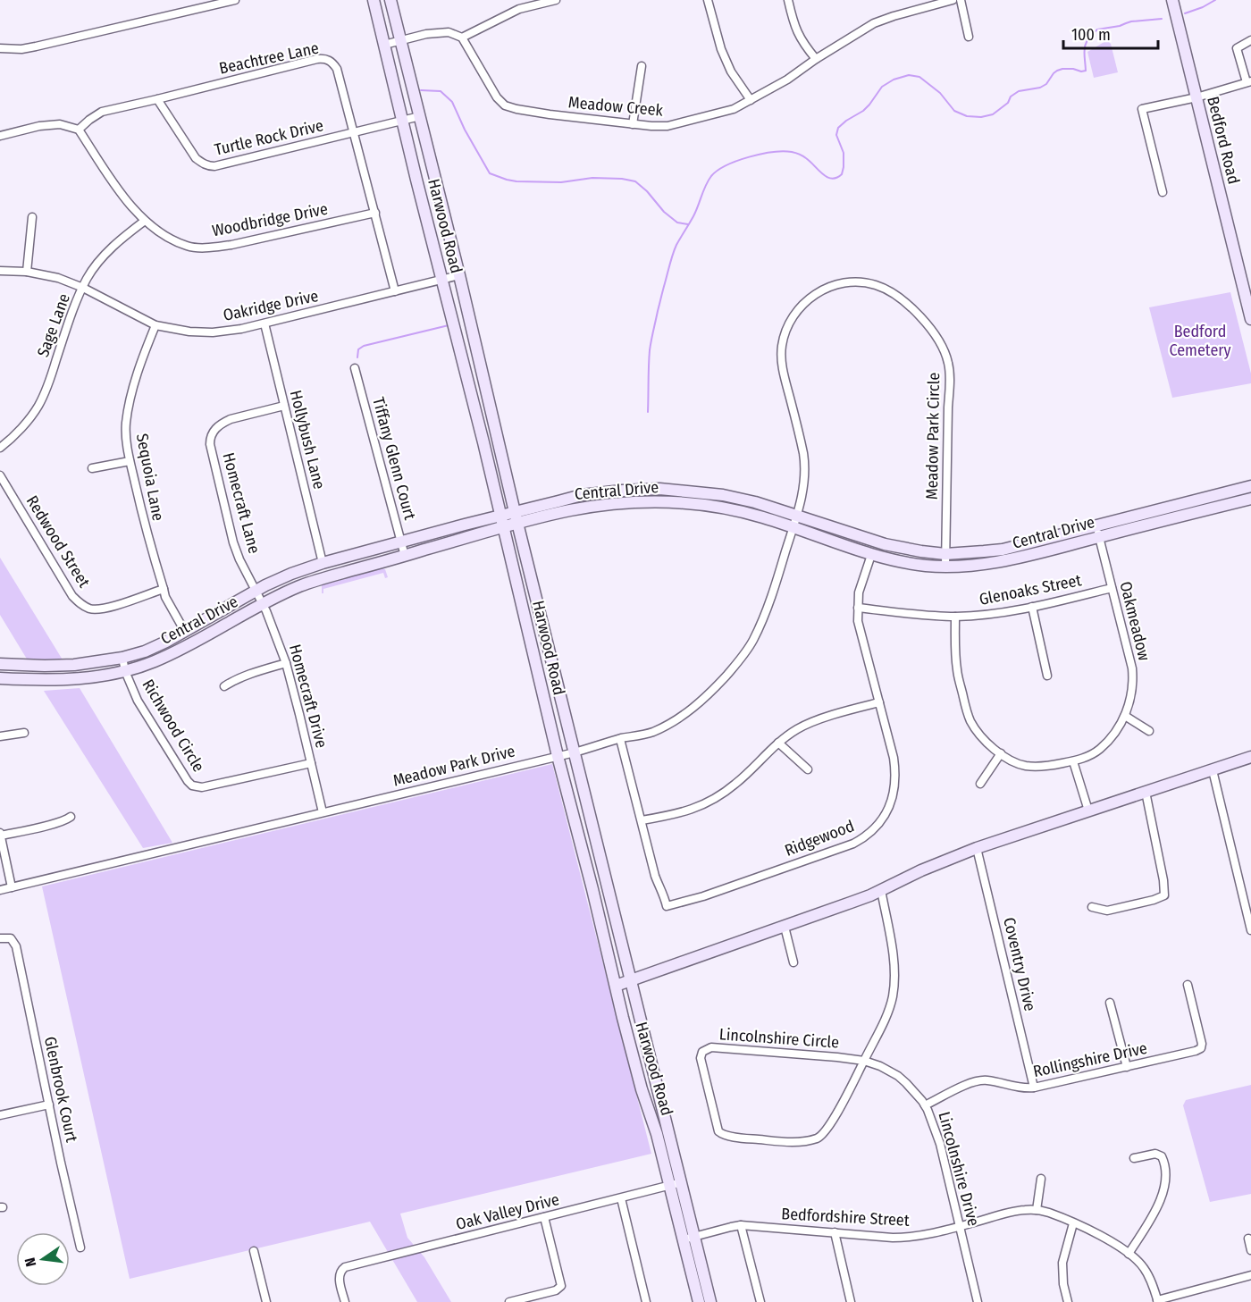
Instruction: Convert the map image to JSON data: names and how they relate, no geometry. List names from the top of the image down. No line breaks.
{"streets":{"main road":["Bedford Road","Harwood Road","Central Drive"],"street":["Beachtree Lane","Meadow Creek","Turtle Rock Drive","Woodbridge Drive","Oakridge Drive","Sage Lane","Meadow Park Circle","Hollybush Lane","Tiffany Glenn Court","Sequoia Lane","Homecraft Lane","Redwood Street","Glenoaks Street","Oakmeadow","Homecraft Drive","Richwood Circle","Meadow Park Drive","Ridgewood","Coventry Drive","Lincolnshire Circle","Rollingshire Drive","Glenbrook Court","Lincolnshire Drive","Oak Valley Drive","Bedfordshire Street"]},"crossings":[["Beachtree Lane","Turtle Rock Drive"],["Beachtree Lane","Woodbridge Drive"],["Beachtree Lane","Oakridge Drive"],["Turtle Rock Drive","Harwood Road"],["Woodbridge Drive","Sage Lane"],["Harwood Road","Oakridge Drive"],["Harwood Road","Central Drive"],["Harwood Road","Meadow Park Drive"],["Harwood Road","Oak Valley Drive"],["Harwood Road","Bedfordshire Street"],["Oakridge Drive","Sage Lane"],["Oakridge Drive","Hollybush Lane"],["Oakridge Drive","Sequoia Lane"],["Meadow Park Circle","Central Drive"],["Meadow Park Circle","Meadow Park Drive"],["Hollybush Lane","Central Drive"],["Hollybush Lane","Homecraft Lane"],["Tiffany Glenn Court","Central Drive"],["Sequoia Lane","Central Drive"],["Sequoia Lane","Redwood Street"],["Central Drive","Homecraft Lane"],["Central Drive","Oakmeadow"],["Central Drive","Homecraft Drive"],["Central Drive","Richwood Circle"],["Central Drive","Meadow Park Drive"],["Central Drive","Ridgewood"],["Homecraft Lane","Homecraft Drive"],["Glenoaks Street","Oakmeadow"],["Glenoaks Street","Ridgewood"],["Homecraft Drive","Richwood Circle"],["Homecraft Drive","Meadow Park Drive"],["Meadow Park Drive","Ridgewood"],["Coventry Drive","Rollingshire Drive"],["Lincolnshire Circle","Lincolnshire Drive"],["Rollingshire Drive","Lincolnshire Drive"],["Lincolnshire Drive","Bedfordshire Street"]],"parks":["Bedford Cemetery"],"scale_bar":"100 m","north":"left"}
